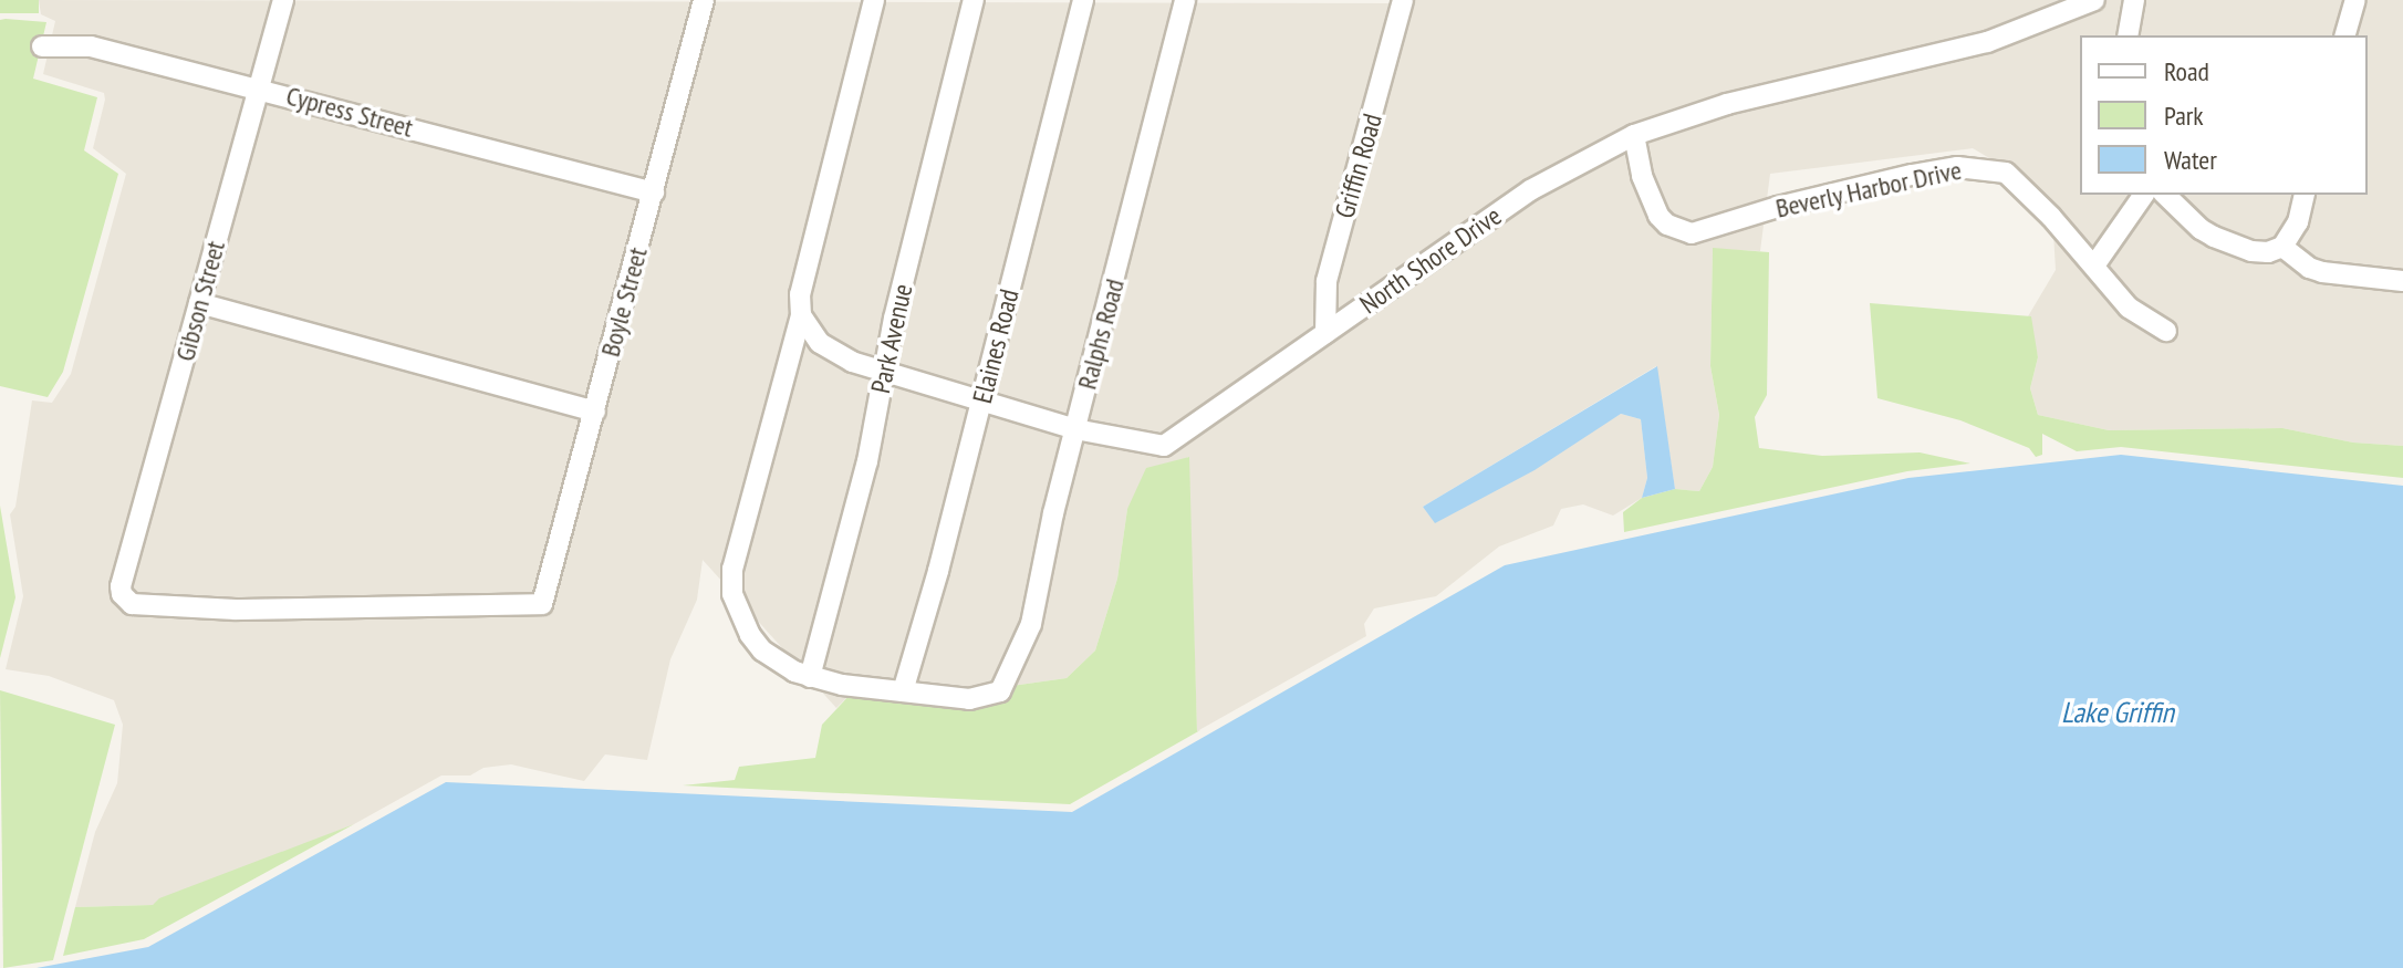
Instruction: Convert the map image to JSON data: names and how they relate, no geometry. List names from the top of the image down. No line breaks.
{"streets":{"street":["Cypress Street","Griffin Road","Beverly Harbor Drive","North Shore Drive","Gibson Street","Boyle Street","Ralphs Road","Park Avenue","Elaines Road"]},"crossings":[["Cypress Street","Gibson Street"],["Cypress Street","Boyle Street"],["Griffin Road","North Shore Drive"],["Beverly Harbor Drive","North Shore Drive"],["North Shore Drive","Ralphs Road"],["North Shore Drive","Park Avenue"],["North Shore Drive","Elaines Road"],["Gibson Street","Boyle Street"],["Ralphs Road","Elaines Road"]],"water":["Lake Griffin"],"legend":["Road","Park","Water"]}
